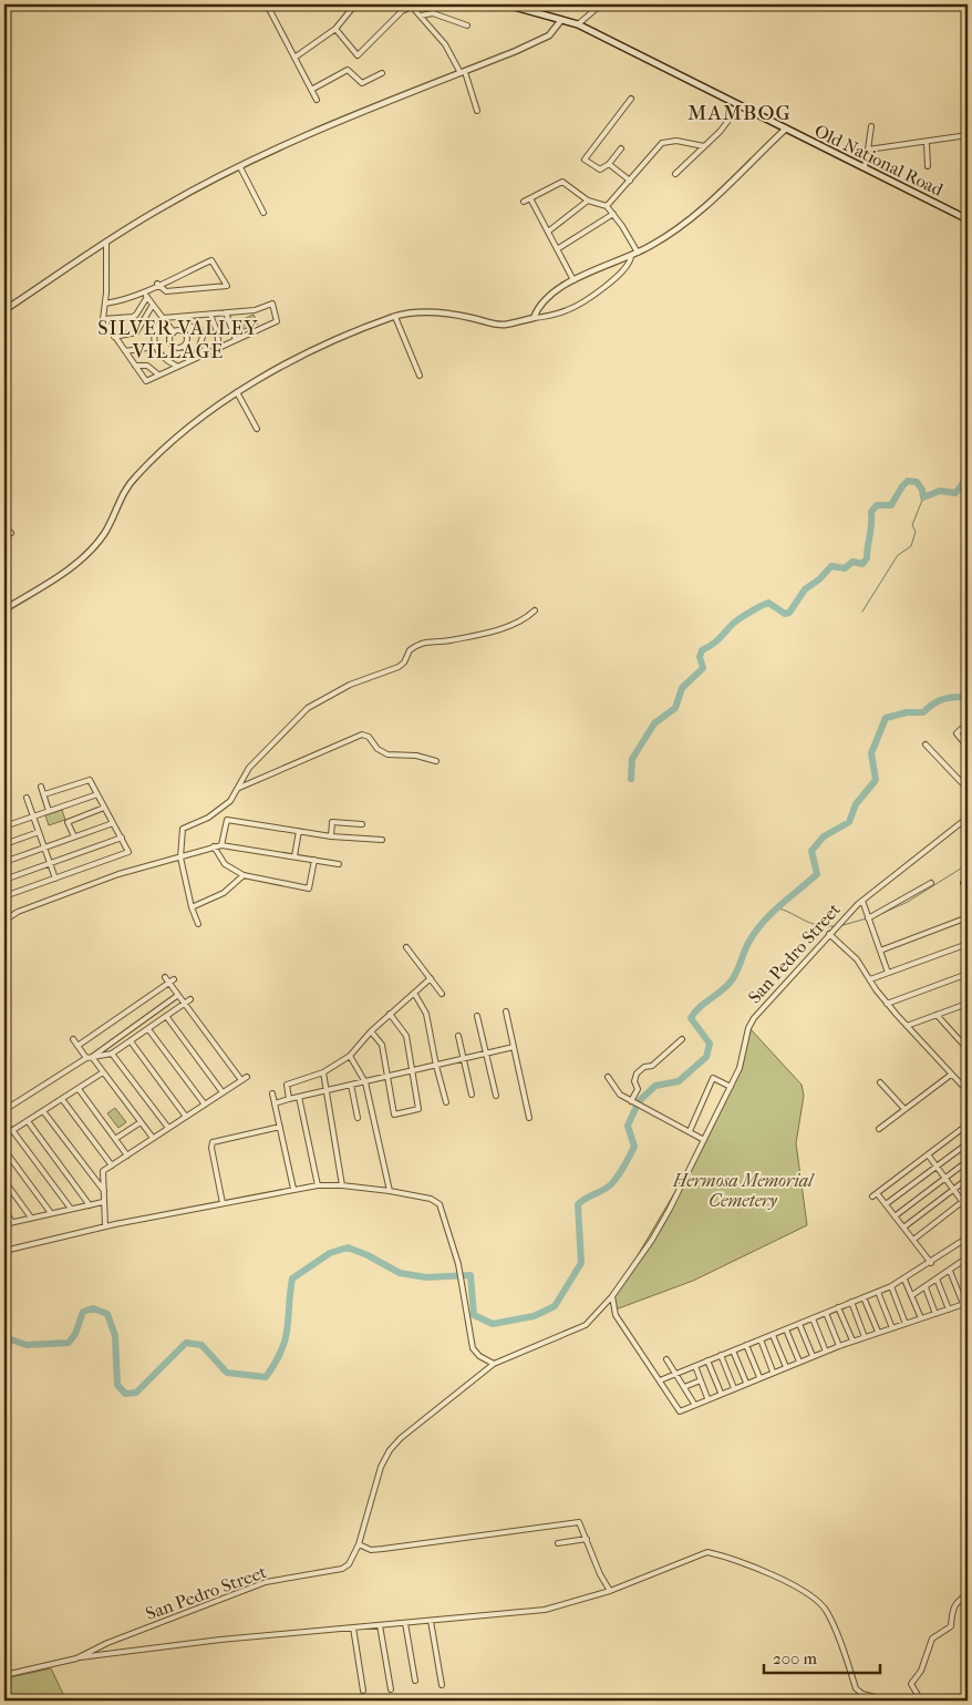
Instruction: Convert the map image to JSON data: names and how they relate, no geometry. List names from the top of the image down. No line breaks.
{"streets":{"main road":["Old National Road"],"street":["San Pedro Street"]},"districts":["MAMBOG","SILVER VALLEY VILLAGE"],"parks":["Hermosa Memorial Cemetery"],"scale_bar":"200 m"}
